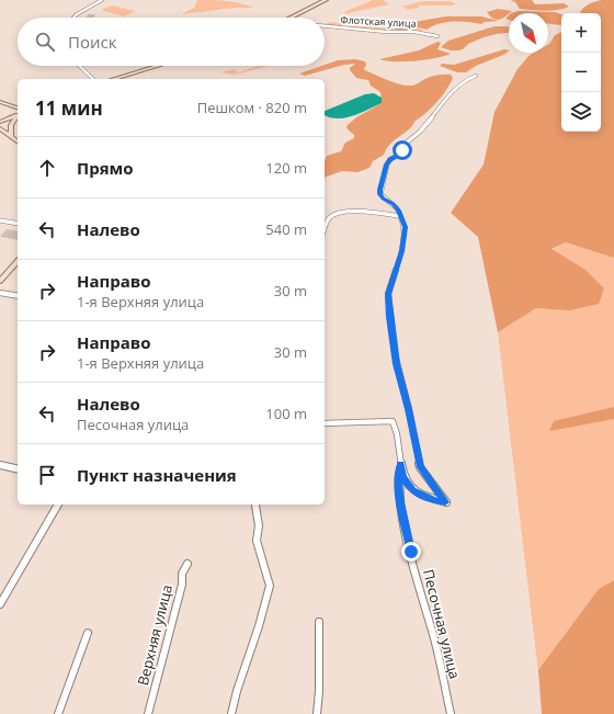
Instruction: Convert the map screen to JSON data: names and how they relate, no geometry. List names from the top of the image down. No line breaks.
{"streets":{"street":["Флотская улица","Песочная улица","Верхняя улица"]},"north":"bottom right","page":{"map_buttons":["+","−"],"search":"Поиск","heading":["11 мин","Пешком · 820 m"],"list":[["Прямо","120 m"],["Налево","540 m"],["Направо","1-я Верхняя улица","30 m"],["Направо","1-я Верхняя улица","30 m"],["Налево","Песочная улица","100 m"],"Пункт назначения"]}}
